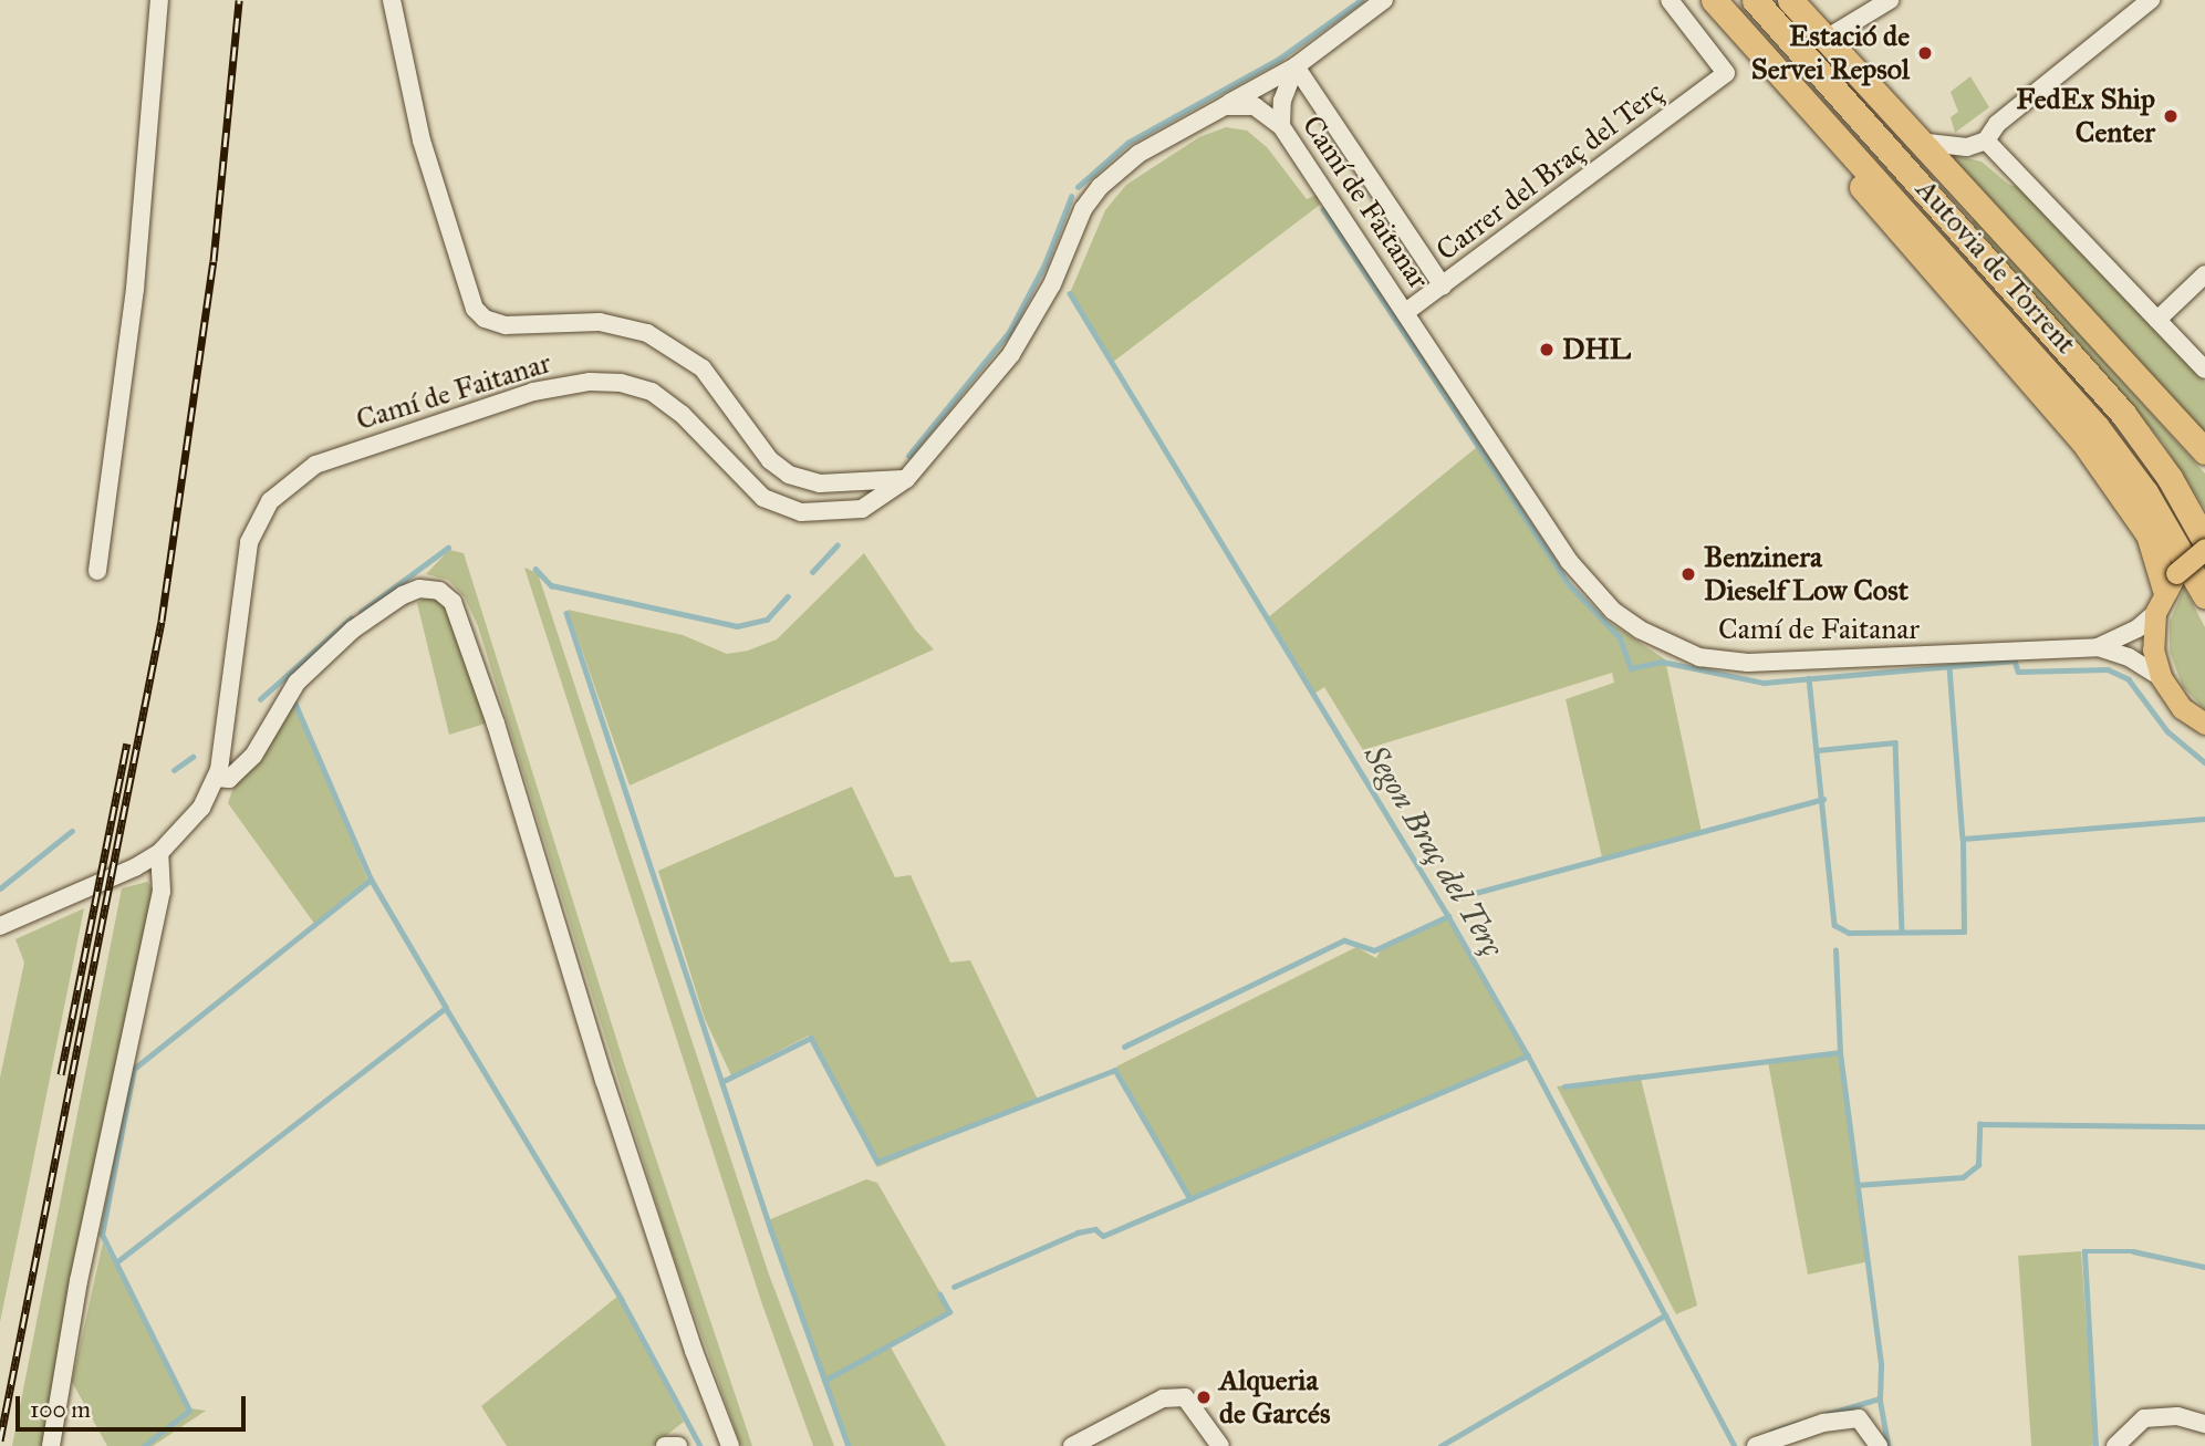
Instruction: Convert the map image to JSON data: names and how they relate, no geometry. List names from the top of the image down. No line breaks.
{"streets":{"highway":["Autovia de Torrent"],"street":["Carrer del Braç del Terç","Camí de Faitanar"]},"crossings":[["Carrer del Braç del Terç","Camí de Faitanar"]],"water":["Segon Braç del Terç"],"places":["Estació de Servei Repsol","FedEx Ship Center","DHL","Benzinera Dieself Low Cost","Alqueria de Garcés"],"scale_bar":"100 m"}
